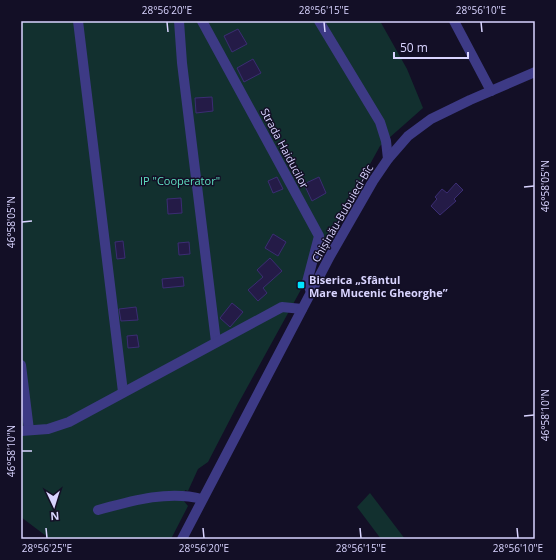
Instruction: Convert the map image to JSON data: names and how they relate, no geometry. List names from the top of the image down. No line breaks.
{"streets":{"street":["Strada Haiducilor","Chișinău-Bubuieci-Bîc"]},"crossings":[["Strada Haiducilor","Chișinău-Bubuieci-Bîc"]],"parks":["IP \"Cooperator\""],"places":{"transit":["Biserica „Sfântul Mare Mucenic Gheorghe”"]},"scale_bar":"50 m","north":"bottom","coordinates":["28°56'20\"E","28°56'15\"E","28°56'10\"E","46°58'05\"N","46°58'10\"N","28°56'25\"E"]}
